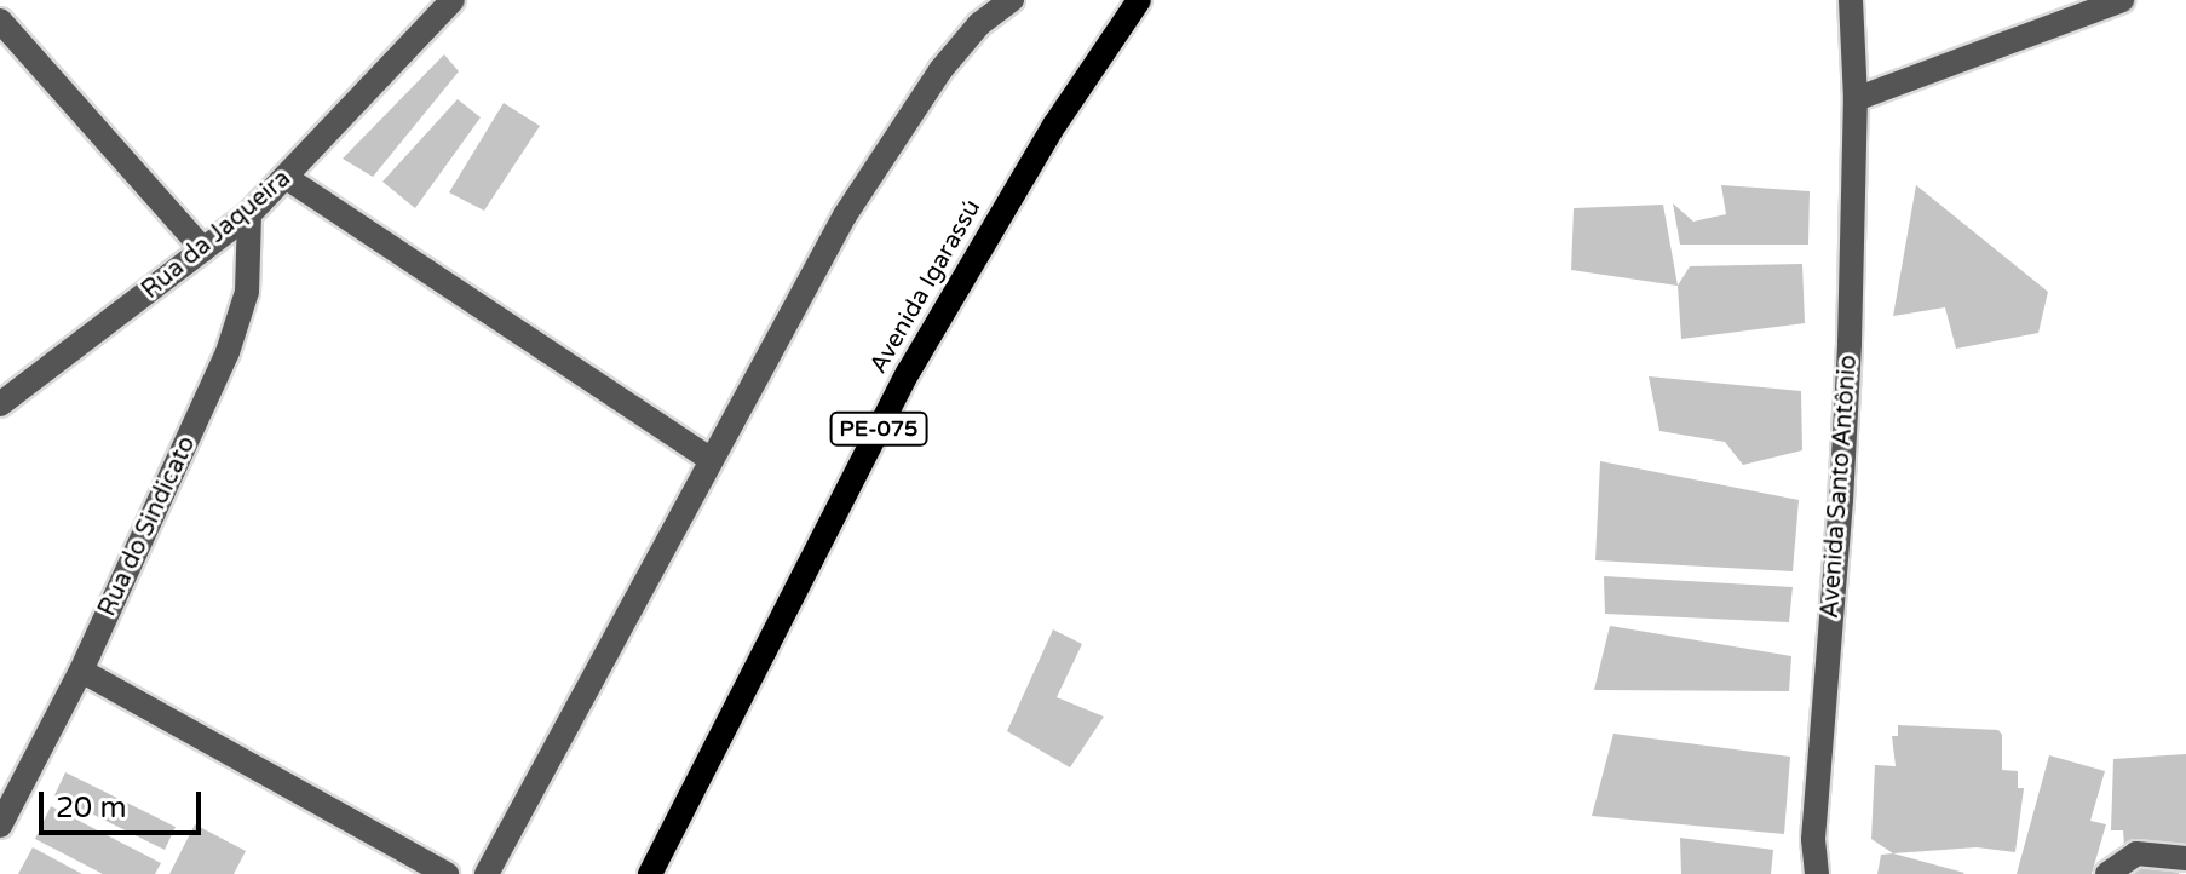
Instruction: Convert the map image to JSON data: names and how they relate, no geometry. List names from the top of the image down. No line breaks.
{"streets":{"main road":["Avenida Igarassú","PE-075"],"street":["Rua da Jaqueira","Avenida Santo Antônio","Rua do Sindicato"]},"crossings":[["Rua da Jaqueira","Rua do Sindicato"]],"scale_bar":"20 m"}
